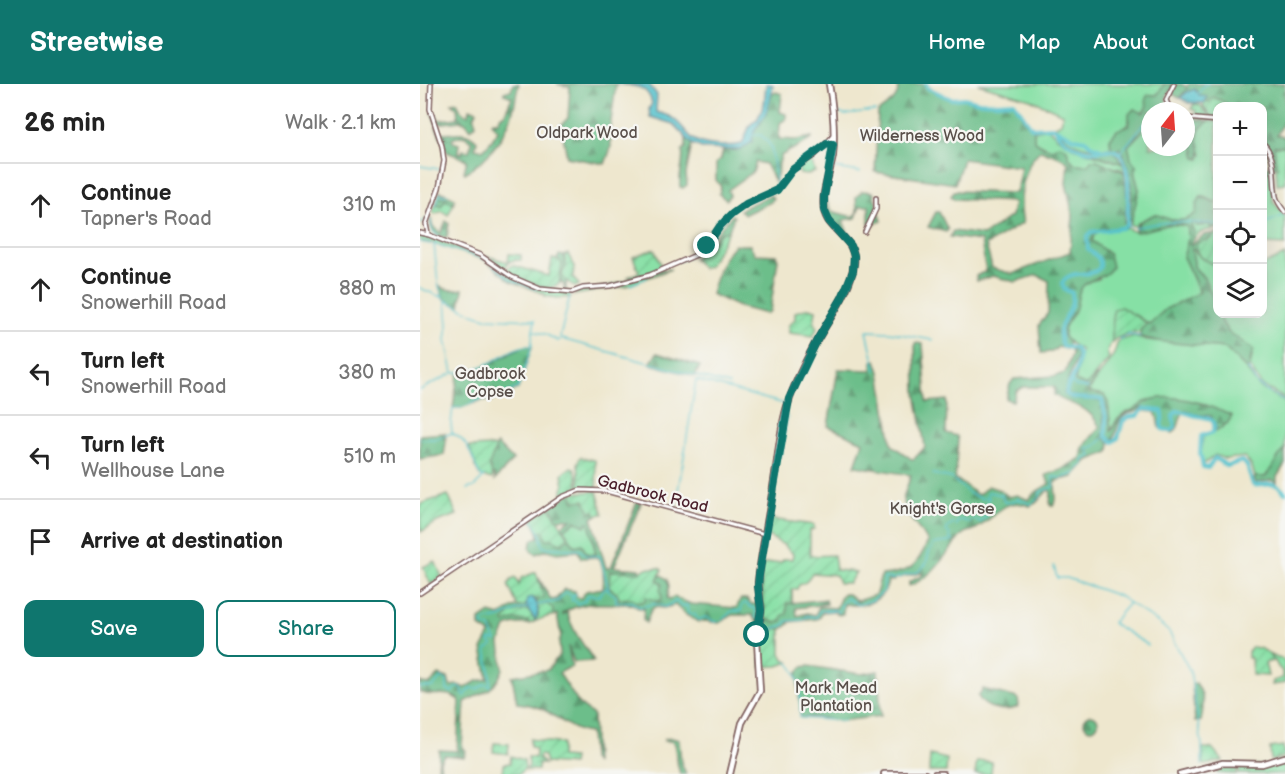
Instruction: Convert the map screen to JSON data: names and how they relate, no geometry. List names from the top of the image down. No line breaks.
{"streets":{"street":["Gadbrook Road"]},"parks":["Oldpark Wood","Wilderness Wood","Gadbrook Copse","Knight's Gorse","Mark Mead Plantation"],"north":"top","page":{"header":"Streetwise","nav":["Home","Map","About","Contact"],"heading":["26 min","Walk · 2.1 km"],"map_buttons":["+","−"],"list":[["Continue","Tapner's Road","310 m"],["Continue","Snowerhill Road","880 m"],["Turn left","Snowerhill Road","380 m"],["Turn left","Wellhouse Lane","510 m"],"Arrive at destination"],"buttons":["Save","Share"]}}
